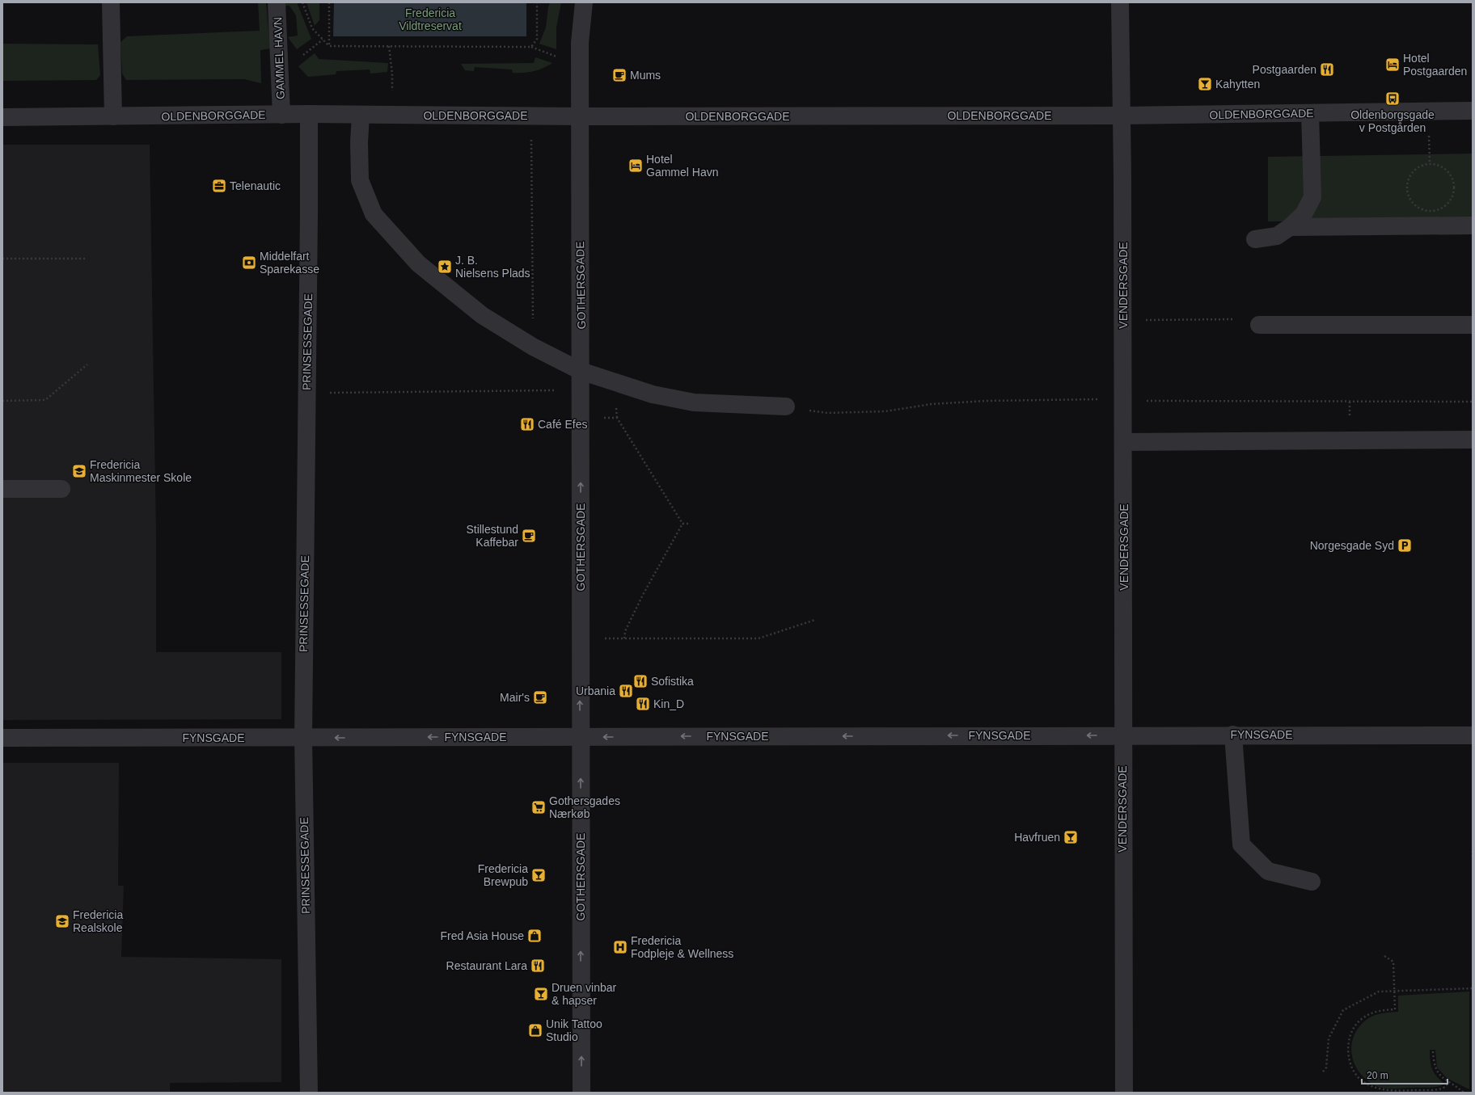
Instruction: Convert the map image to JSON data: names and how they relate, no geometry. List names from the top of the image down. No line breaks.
{"streets":{"street":["GAMMEL HAVN","OLDENBORGGADE","GOTHERSGADE","VENDERSGADE","PRINSESSEGADE","FYNSGADE"]},"crossings":[["GAMMEL HAVN","OLDENBORGGADE"],["OLDENBORGGADE","GOTHERSGADE"],["OLDENBORGGADE","VENDERSGADE"],["OLDENBORGGADE","PRINSESSEGADE"],["GOTHERSGADE","FYNSGADE"],["VENDERSGADE","FYNSGADE"],["PRINSESSEGADE","FYNSGADE"]],"one_way":["GOTHERSGADE","FYNSGADE"],"parks":["Fredericia Vildtreservat"],"places":{"hotel":["Hotel Postgaarden","Hotel Gammel Havn"],"restaurant":["Postgaarden","Café Efes","Sofistika","Urbania","Kin_D","Restaurant Lara"],"cafe":["Mums","Stillestund Kaffebar","Mair's"],"bar":["Kahytten","Havfruen","Fredericia Brewpub","Druen vinbar & hapser"],"bus stop":["Oldenborgsgade v Postgården"],"office":["Telenautic"],"bank":["Middelfart Sparekasse"],"place":["J. B. Nielsens Plads"],"school or university":["Fredericia Maskinmester Skole","Fredericia Realskole"],"parking":["Norgesgade Syd"],"supermarket":["Gothersgades Nærkøb"],"shop":["Fred Asia House","Unik Tattoo Studio"],"hospital":["Fredericia Fodpleje & Wellness"]},"scale_bar":"20 m"}
